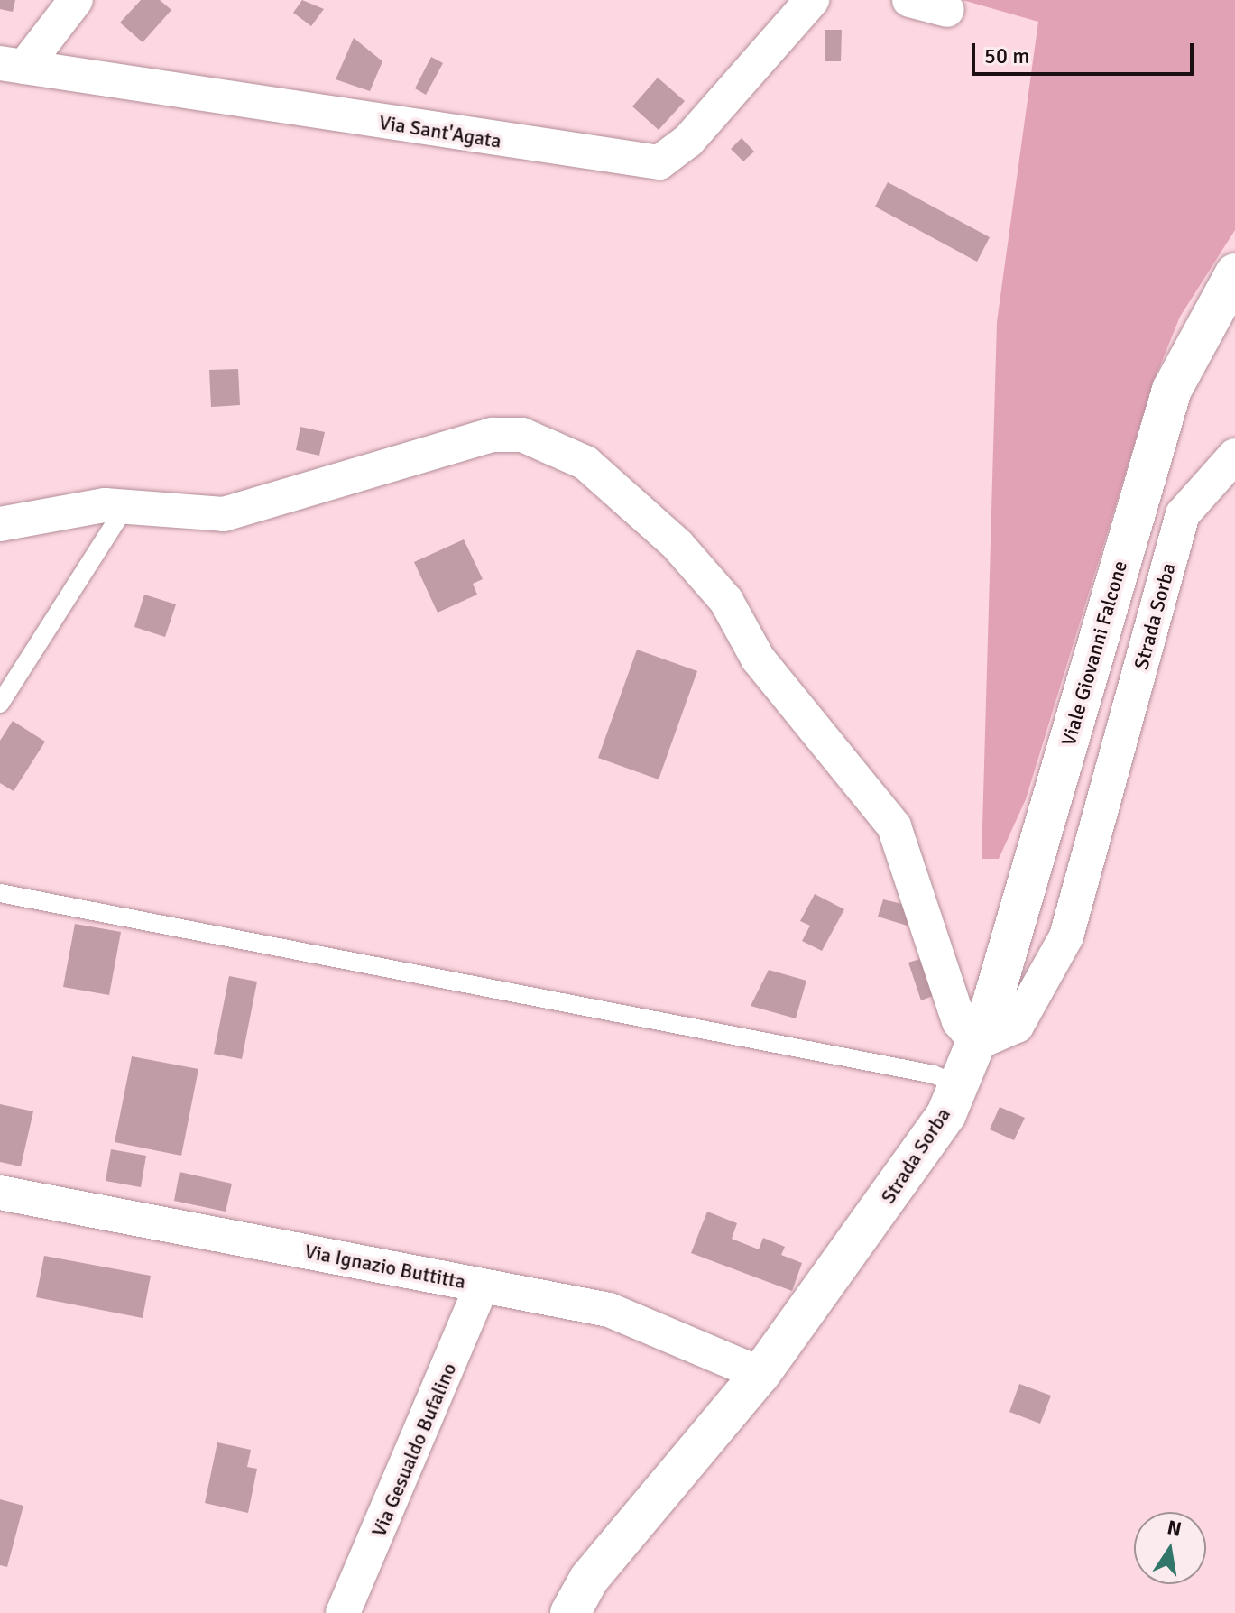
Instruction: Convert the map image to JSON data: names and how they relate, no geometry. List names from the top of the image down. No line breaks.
{"streets":{"street":["Via Sant'Agata","Strada Sorba","Viale Giovanni Falcone","Via Ignazio Buttitta","Via Gesualdo Bufalino"]},"crossings":[["Strada Sorba","Viale Giovanni Falcone"],["Strada Sorba","Via Ignazio Buttitta"],["Via Ignazio Buttitta","Via Gesualdo Bufalino"]],"scale_bar":"50 m","north":"top"}
